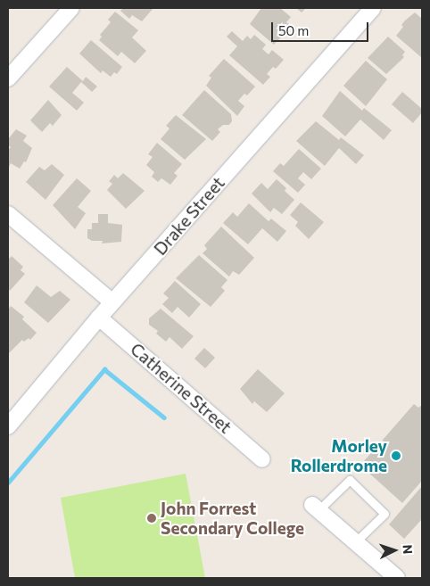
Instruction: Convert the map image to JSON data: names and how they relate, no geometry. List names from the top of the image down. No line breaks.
{"streets":{"street":["Drake Street","Catherine Street"]},"crossings":[["Drake Street","Catherine Street"]],"places":["Morley Rollerdrome","John Forrest Secondary College"],"scale_bar":"50 m","north":"right"}
